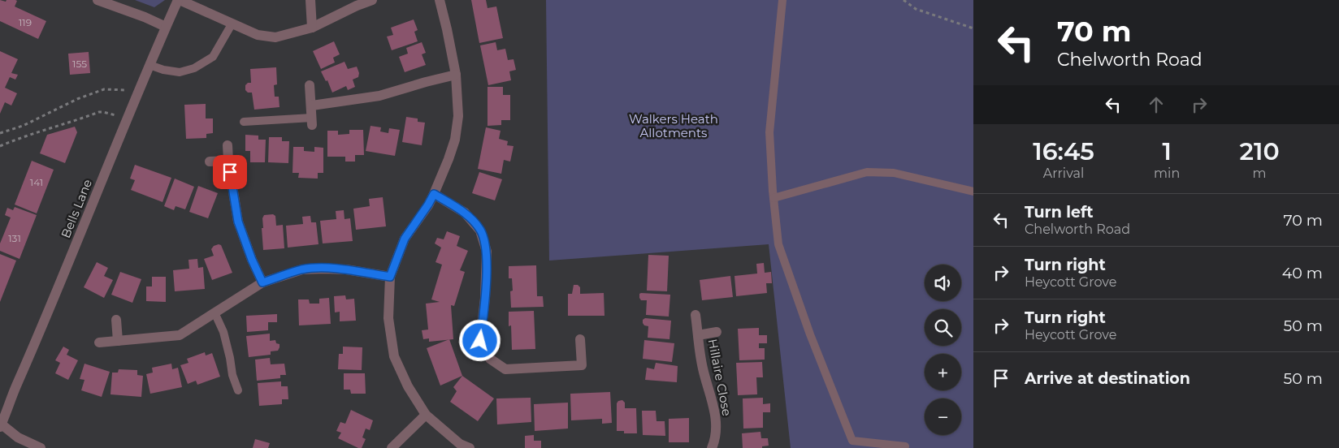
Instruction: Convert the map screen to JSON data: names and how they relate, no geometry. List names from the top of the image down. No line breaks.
{"streets":{"street":["Bells Lane","Hillaire Close"]},"parks":["Walkers Heath Allotments"],"house_numbers":["119","155","141","131"],"page":{"turn":["70 m","Chelworth Road"],"eta":["16:45","Arrival","1","min","210","m"],"list":[{"name":"Turn left","note":"Chelworth Road","value":"70 m"},{"name":"Turn right","note":"Heycott Grove","value":"40 m"},{"name":"Turn right","note":"Heycott Grove","value":"50 m"},{"name":"Arrive at destination","value":"50 m"}],"map_buttons":["+","−"]}}
